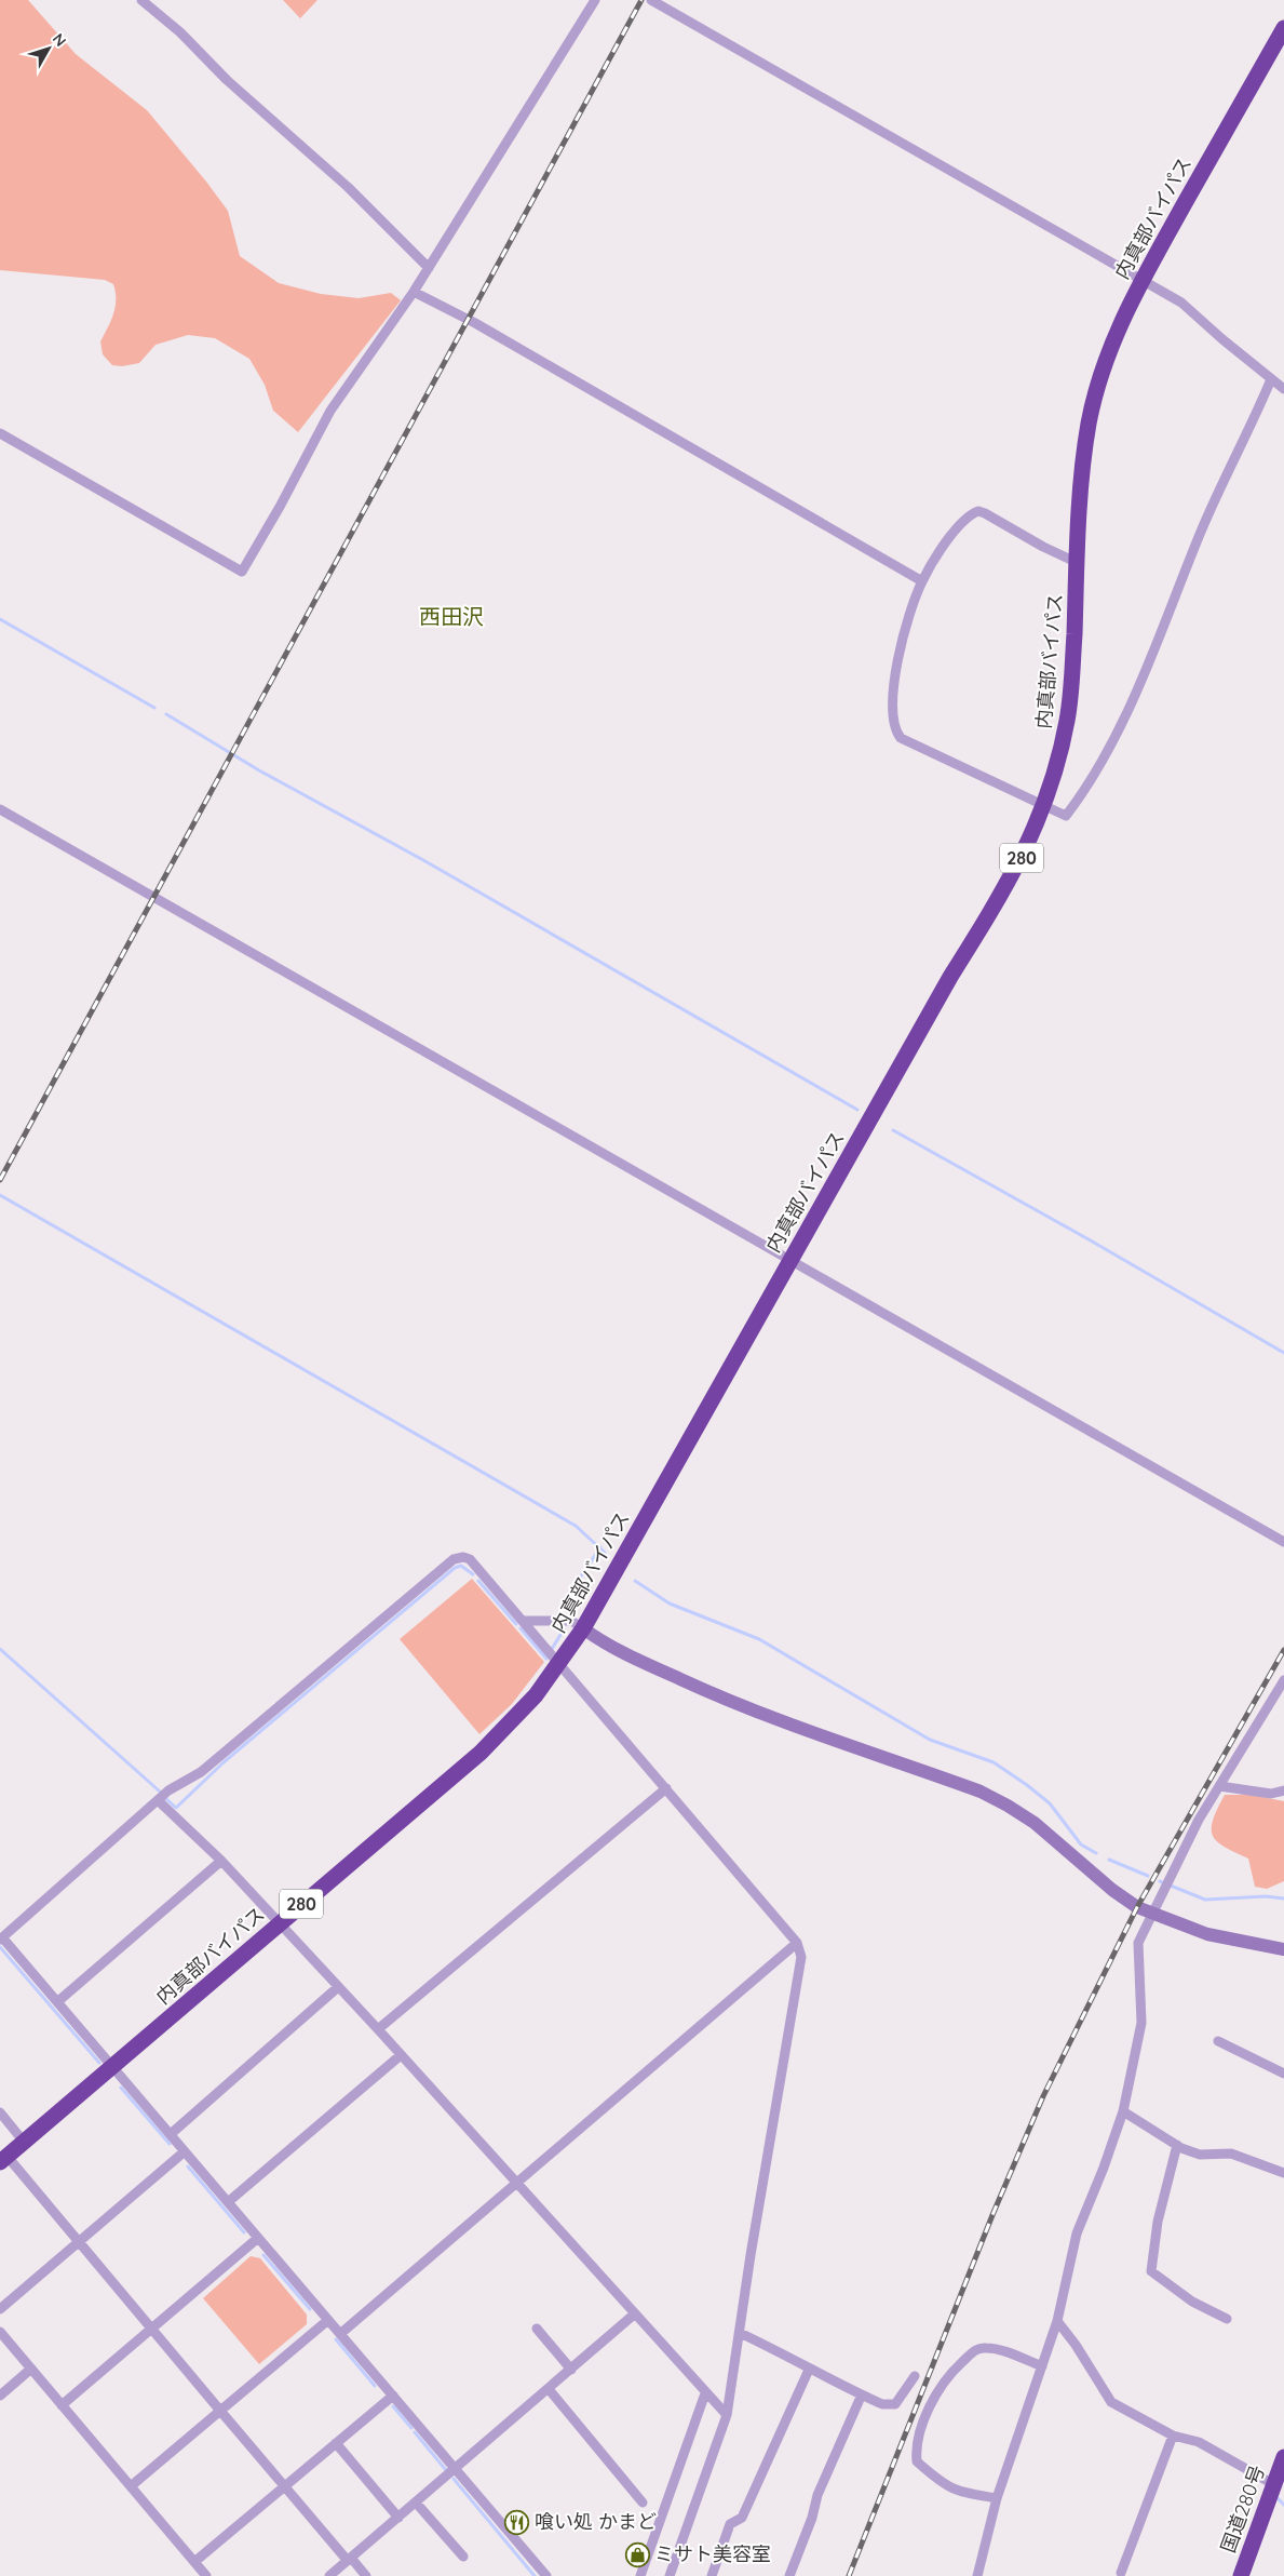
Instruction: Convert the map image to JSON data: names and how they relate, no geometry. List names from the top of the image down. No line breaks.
{"streets":{"highway":["内真部バイパス","280","国道280号"]},"districts":["西田沢"],"places":{"restaurant":["喰い処 かまど"],"shop":["ミサト美容室"]},"north":"top right"}
